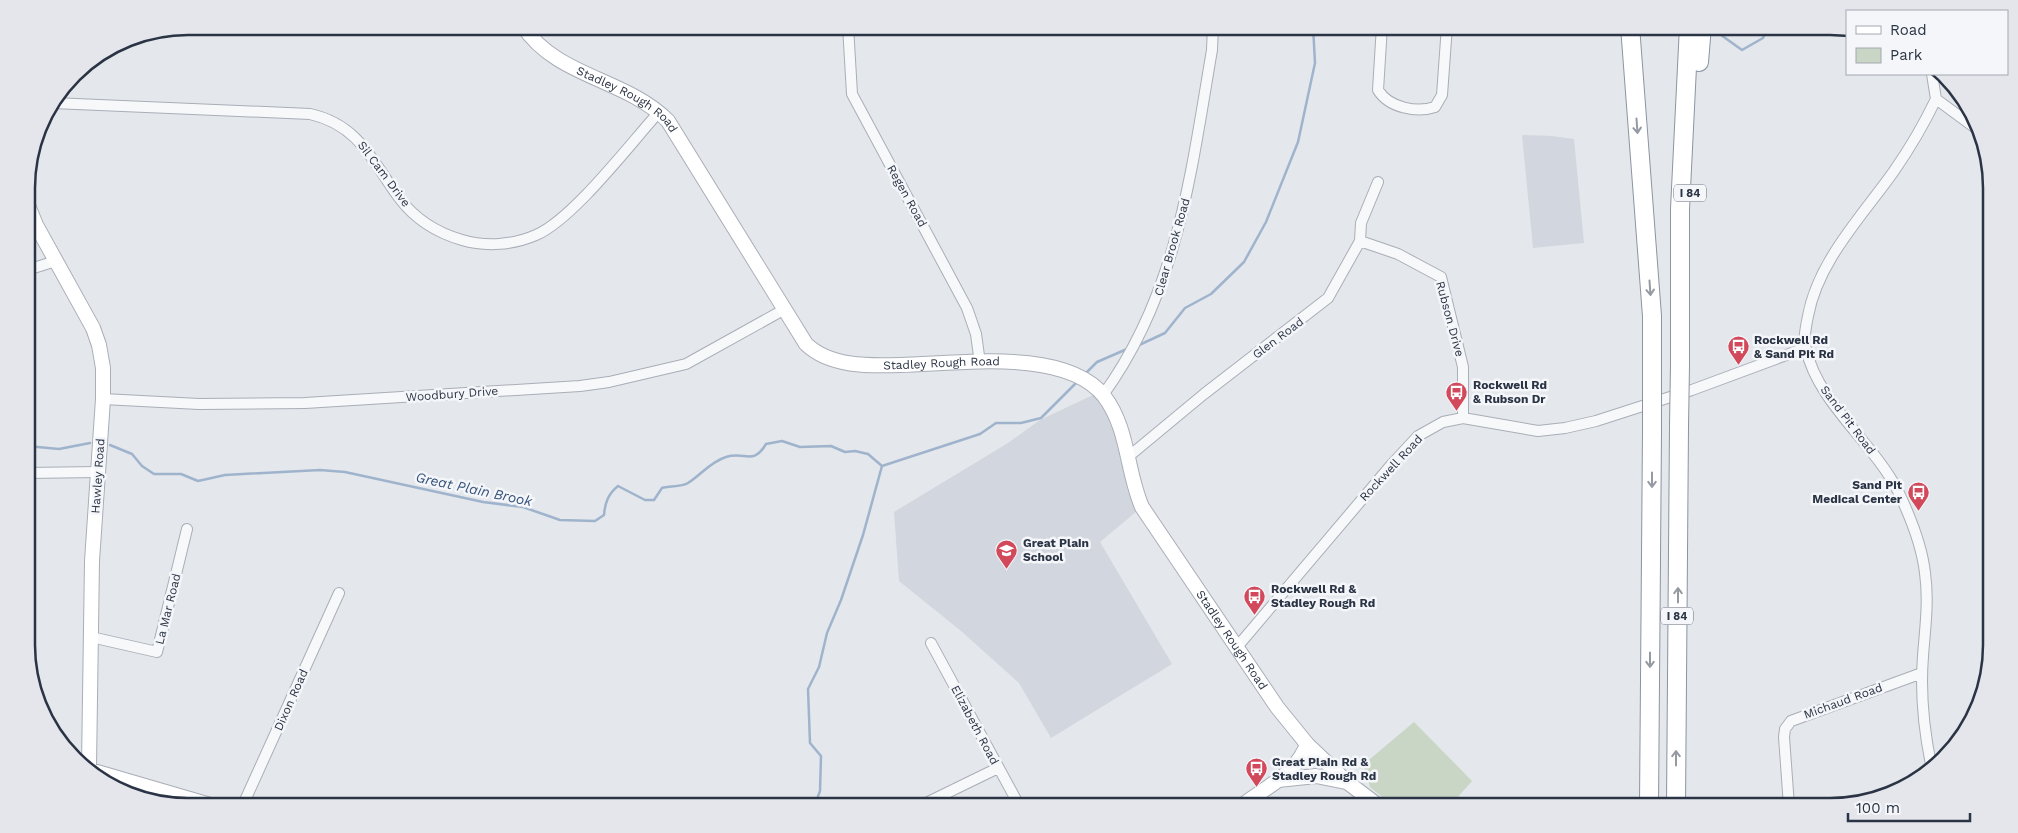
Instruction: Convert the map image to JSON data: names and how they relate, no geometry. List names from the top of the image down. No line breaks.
{"streets":{"highway":["I 84"],"main road":["Stadley Rough Road","Hawley Road"],"street":["Sil Cam Drive","Regen Road","Clear Brook Road","Rubson Drive","Glen Road","Woodbury Drive","Sand Pit Road","Rockwell Road","La Mar Road","Dixon Road","Michaud Road","Elizabeth Road"]},"crossings":[["Stadley Rough Road","Sil Cam Drive"],["Stadley Rough Road","Regen Road"],["Stadley Rough Road","Clear Brook Road"],["Stadley Rough Road","Glen Road"],["Stadley Rough Road","Woodbury Drive"],["Stadley Rough Road","Rockwell Road"],["Rubson Drive","Glen Road"],["Rubson Drive","Rockwell Road"],["Woodbury Drive","Hawley Road"],["Sand Pit Road","Rockwell Road"],["Sand Pit Road","Michaud Road"],["Hawley Road","La Mar Road"]],"water":["Great Plain Brook"],"places":{"bus stop":["Rockwell Rd & Sand Pit Rd","Rockwell Rd & Rubson Dr","Sand Pit Medical Center","Rockwell Rd & Stadley Rough Rd","Great Plain Rd & Stadley Rough Rd"],"school or university":["Great Plain School"]},"legend":["Road","Park"],"scale_bar":"100 m"}
